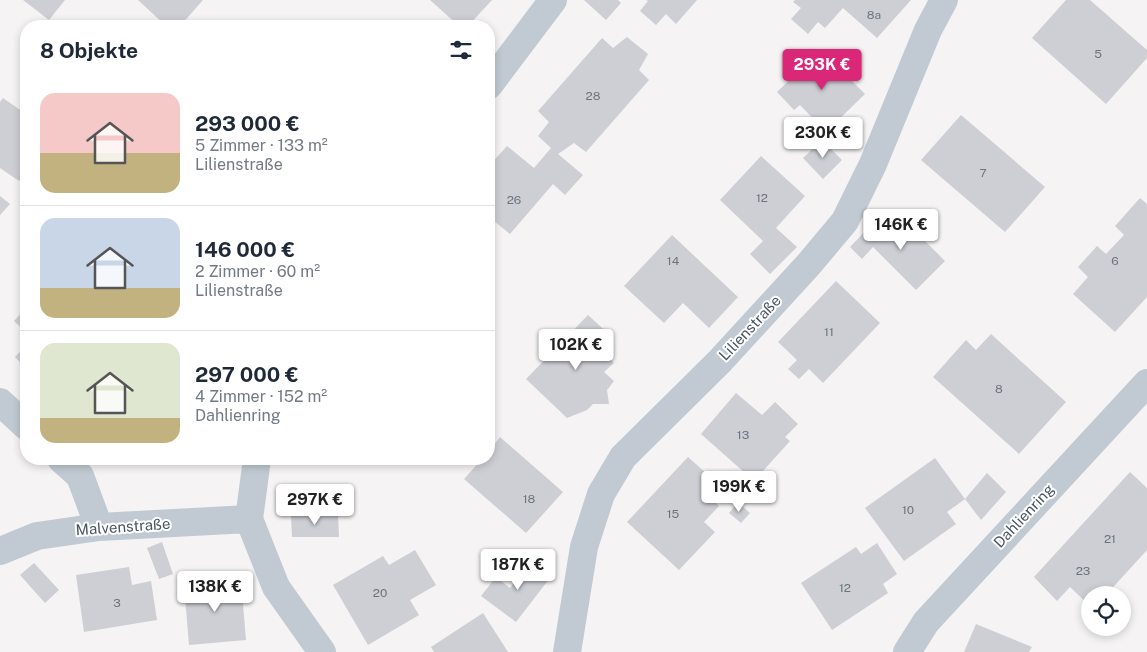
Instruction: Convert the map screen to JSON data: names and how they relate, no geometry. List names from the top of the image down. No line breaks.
{"streets":{"street":["Lilienstraße","Dahlienring","Malvenstraße"]},"house_numbers":["8a","5","28","7","12","26","14","6","11","8","13","18","10","15","21","23","12","20","3"],"page":{"heading":"8 Objekte","price":["293K €","230K €","146K €","102K €","199K €","297K €","187K €","138K €"],"list":[{"name":"293 000 €","note":"5 Zimmer · 133 m² · Lilienstraße"},{"name":"146 000 €","note":"2 Zimmer · 60 m² · Lilienstraße"},{"name":"297 000 €","note":"4 Zimmer · 152 m² · Dahlienring"}]}}
